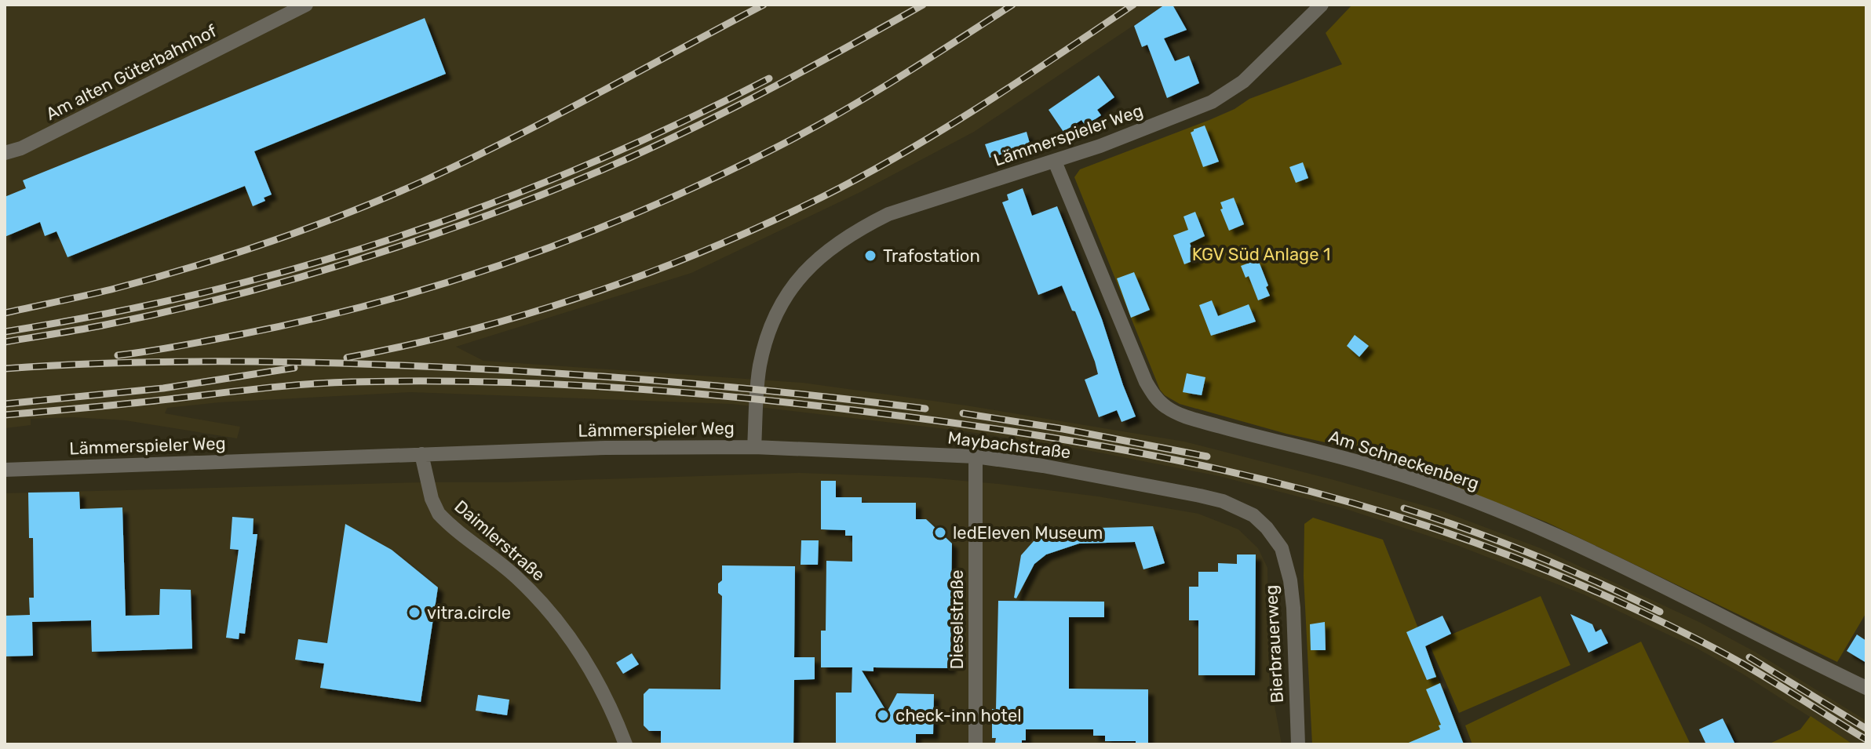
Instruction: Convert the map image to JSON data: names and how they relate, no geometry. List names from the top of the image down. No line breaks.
{"streets":{"street":["Am alten Güterbahnhof","Lämmerspieler Weg","Maybachstraße","Am Schneckenberg","Daimlerstraße","Dieselstraße","Bierbrauerweg"]},"crossings":[["Lämmerspieler Weg","Maybachstraße"],["Lämmerspieler Weg","Am Schneckenberg"],["Lämmerspieler Weg","Daimlerstraße"],["Maybachstraße","Dieselstraße"],["Maybachstraße","Bierbrauerweg"]],"parks":["KGV Süd Anlage 1"],"places":["Trafostation","ledEleven Museum","vitra.circle","check-inn hotel"]}
